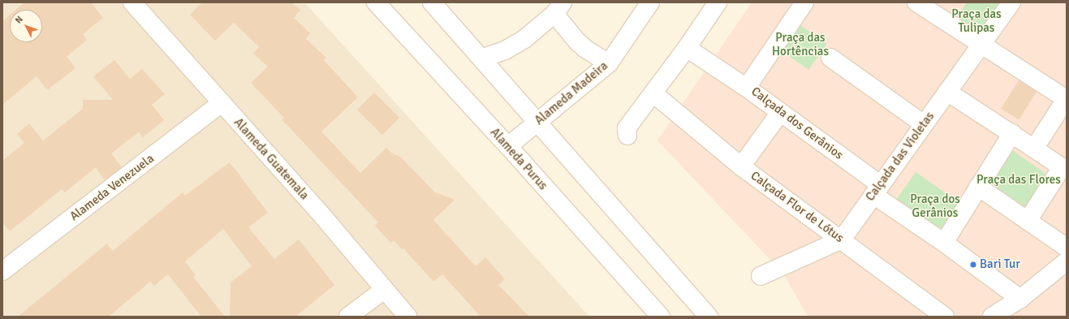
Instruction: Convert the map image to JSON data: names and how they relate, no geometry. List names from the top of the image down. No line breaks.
{"streets":{"street":["Alameda Madeira","Calçada dos Gerânios","Calçada das Violetas","Alameda Guatemala","Alameda Purus","Alameda Venezuela","Calçada Flor de Lótus"]},"crossings":[["Alameda Madeira","Alameda Purus"],["Calçada dos Gerânios","Calçada das Violetas"],["Calçada das Violetas","Calçada Flor de Lótus"],["Alameda Guatemala","Alameda Venezuela"]],"parks":["Praça das Tulipas","Praça das Hortências","Praça das Flores","Praça dos Gerânios"],"places":["Bari Tur"],"north":"top left"}
